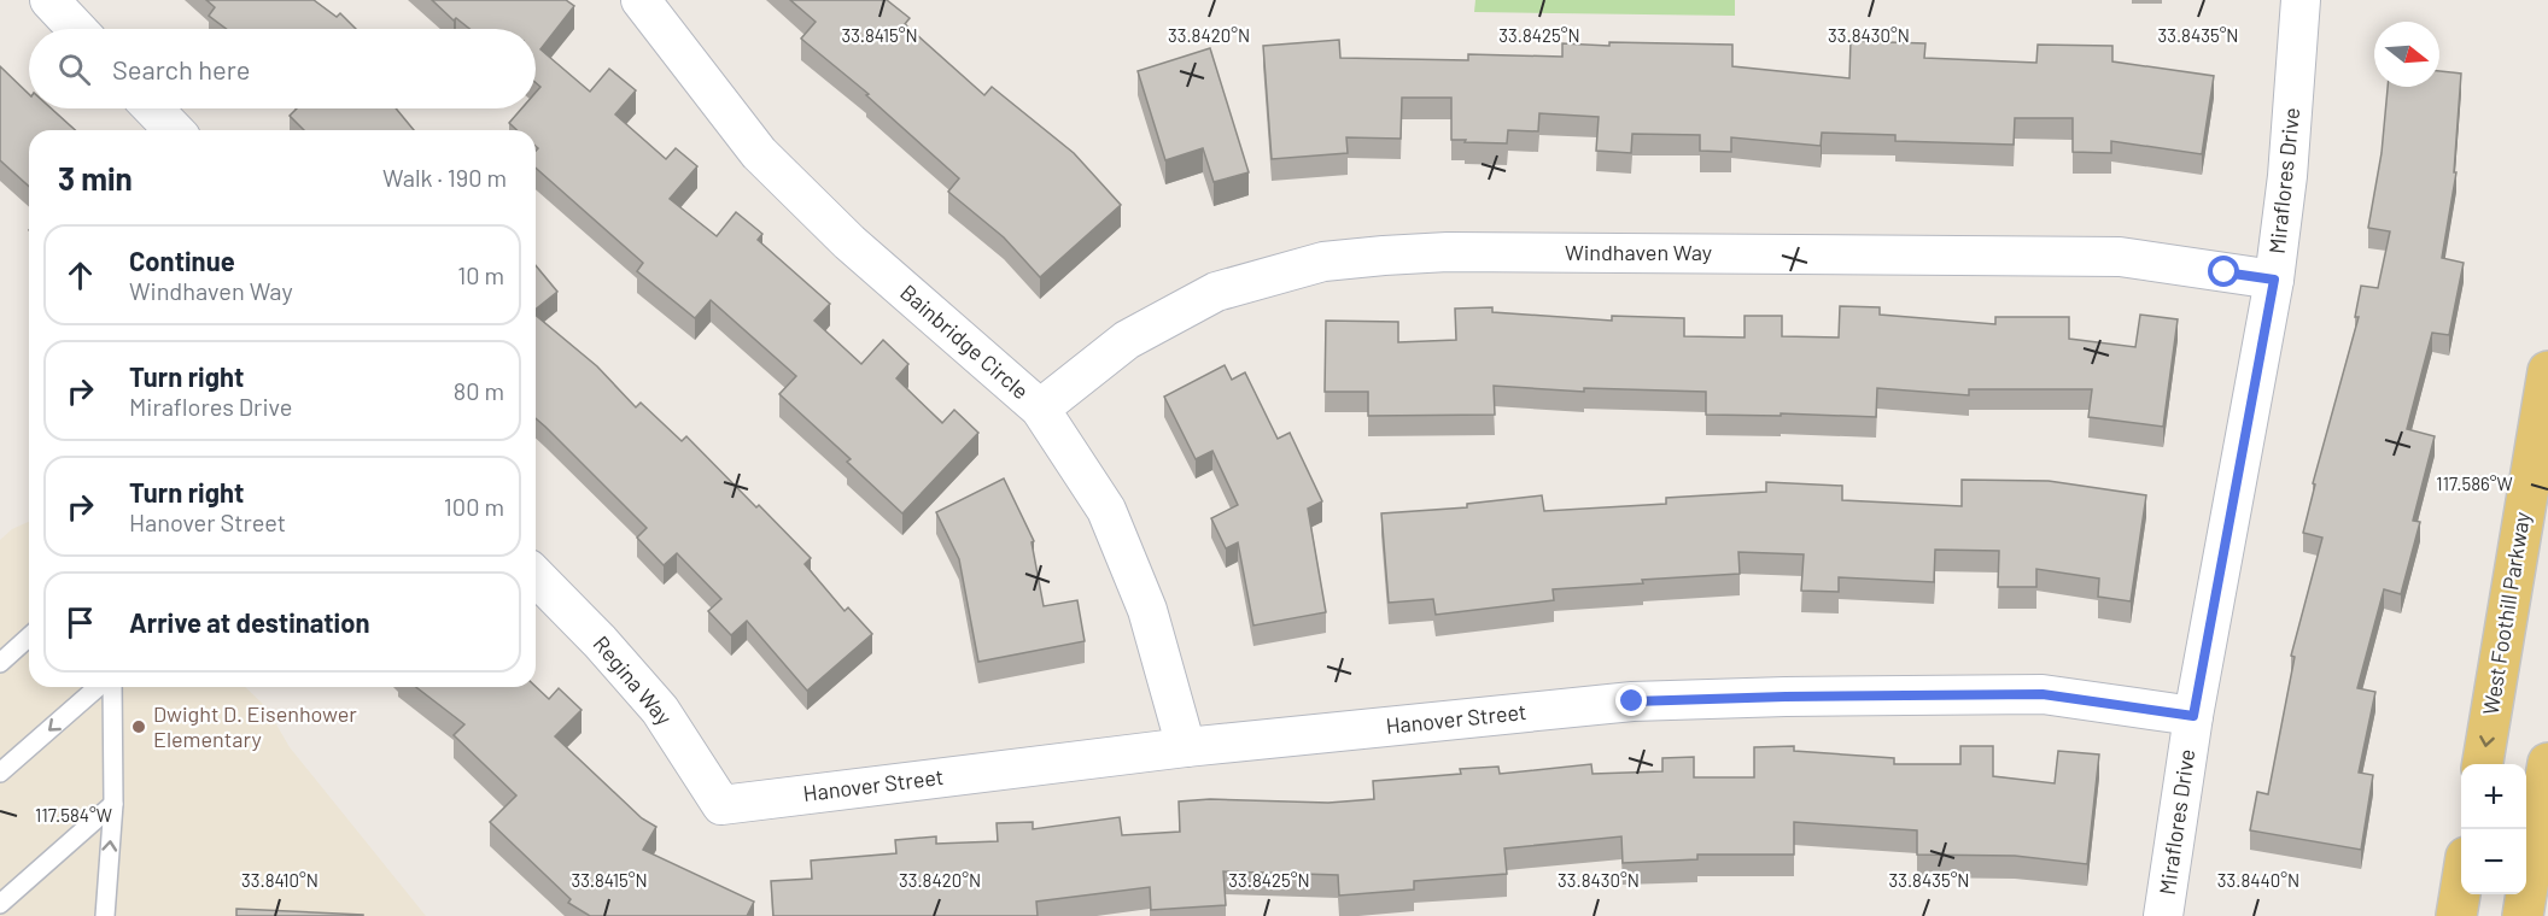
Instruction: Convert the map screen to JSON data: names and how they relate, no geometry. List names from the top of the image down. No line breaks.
{"streets":{"main road":["West Foothill Parkway"],"street":["Miraflores Drive","Windhaven Way","Bainbridge Circle","Regina Way","Hanover Street"]},"crossings":[["Miraflores Drive","Windhaven Way"],["Miraflores Drive","Hanover Street"],["Windhaven Way","Bainbridge Circle"],["Bainbridge Circle","Hanover Street"],["Regina Way","Hanover Street"]],"one_way":["West Foothill Parkway"],"places":["Dwight D. Eisenhower Elementary"],"north":"right","page":{"search":"Search here","heading":["3 min","Walk · 190 m"],"list":[["Continue","Windhaven Way","10 m"],["Turn right","Miraflores Drive","80 m"],["Turn right","Hanover Street","100 m"],"Arrive at destination"],"map_buttons":["+","−"]},"coordinates":["33.8415°N","33.8420°N","33.8425°N","33.8430°N","33.8435°N","117.586°W","117.584°W","33.8410°N","33.8440°N"]}
